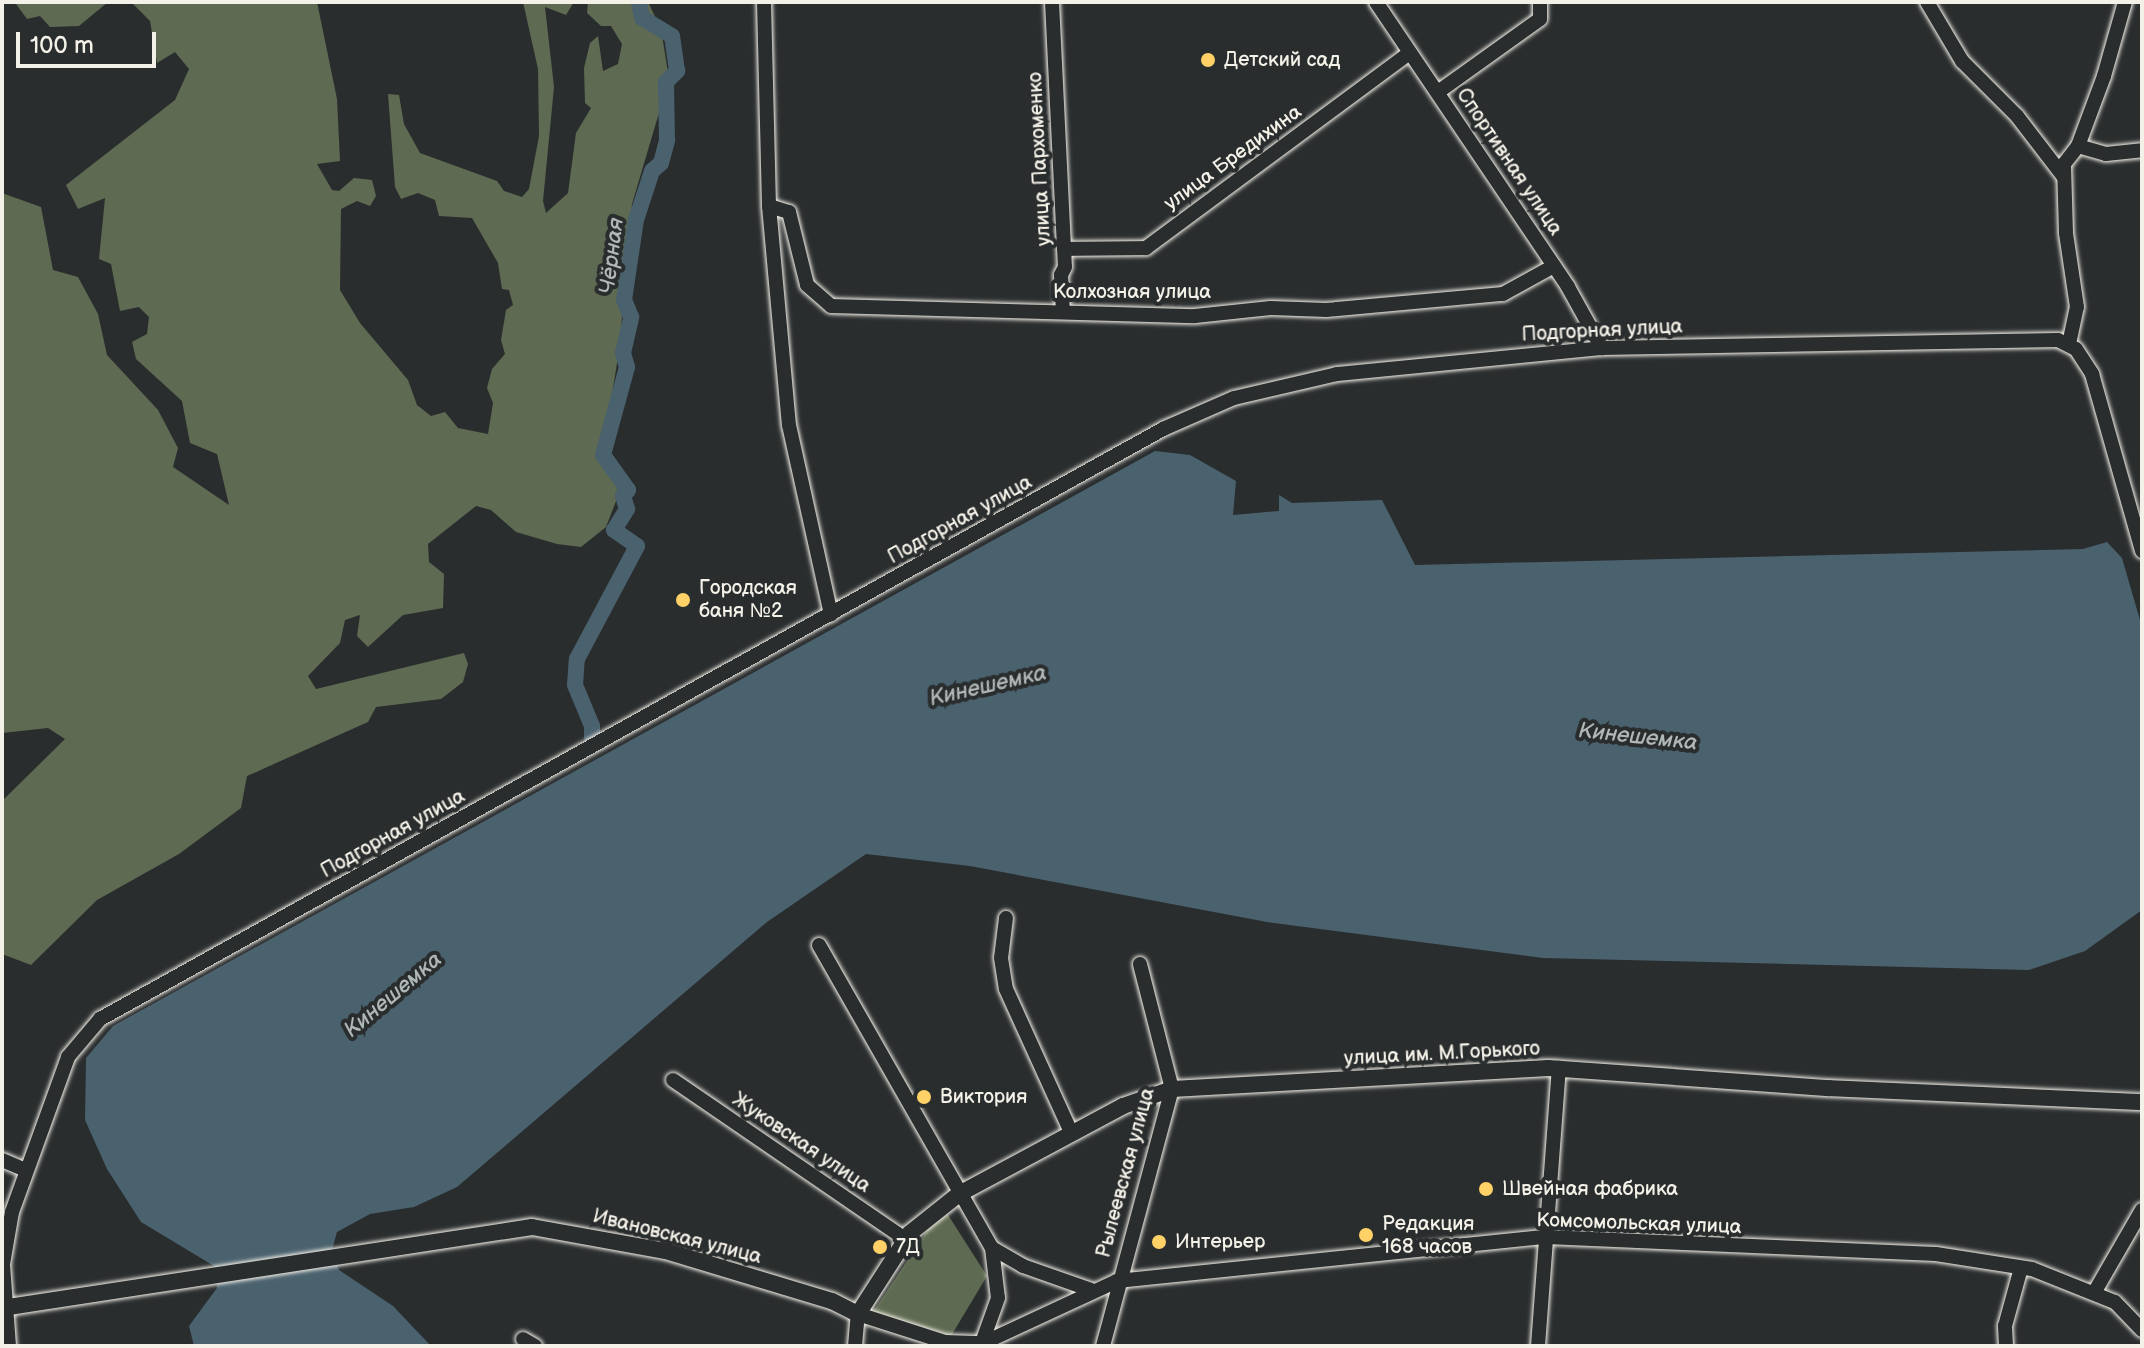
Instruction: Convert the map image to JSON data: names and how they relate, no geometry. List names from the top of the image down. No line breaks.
{"streets":{"main road":["улица им. М.Горького","Ивановская улица"],"street":["улица Бредихина","улица Пархоменко","Спортивная улица","Колхозная улица","Подгорная улица","Жуковская улица","Рылеевская улица","Комсомольская улица"]},"crossings":[["улица Бредихина","улица Пархоменко"],["улица Бредихина","Спортивная улица"],["улица Пархоменко","Колхозная улица"],["Спортивная улица","Колхозная улица"],["Спортивная улица","Подгорная улица"],["Подгорная улица","Ивановская улица"],["улица им. М.Горького","Жуковская улица"],["улица им. М.Горького","Рылеевская улица"],["улица им. М.Горького","Ивановская улица"],["Рылеевская улица","Комсомольская улица"],["Комсомольская улица","Ивановская улица"]],"water":["Чёрная","Кинешемка"],"places":["Детский сад","Городская баня №2","Виктория","Швейная фабрика","Редакция 168 часов","Интерьер","7Д"],"scale_bar":"100 m"}
